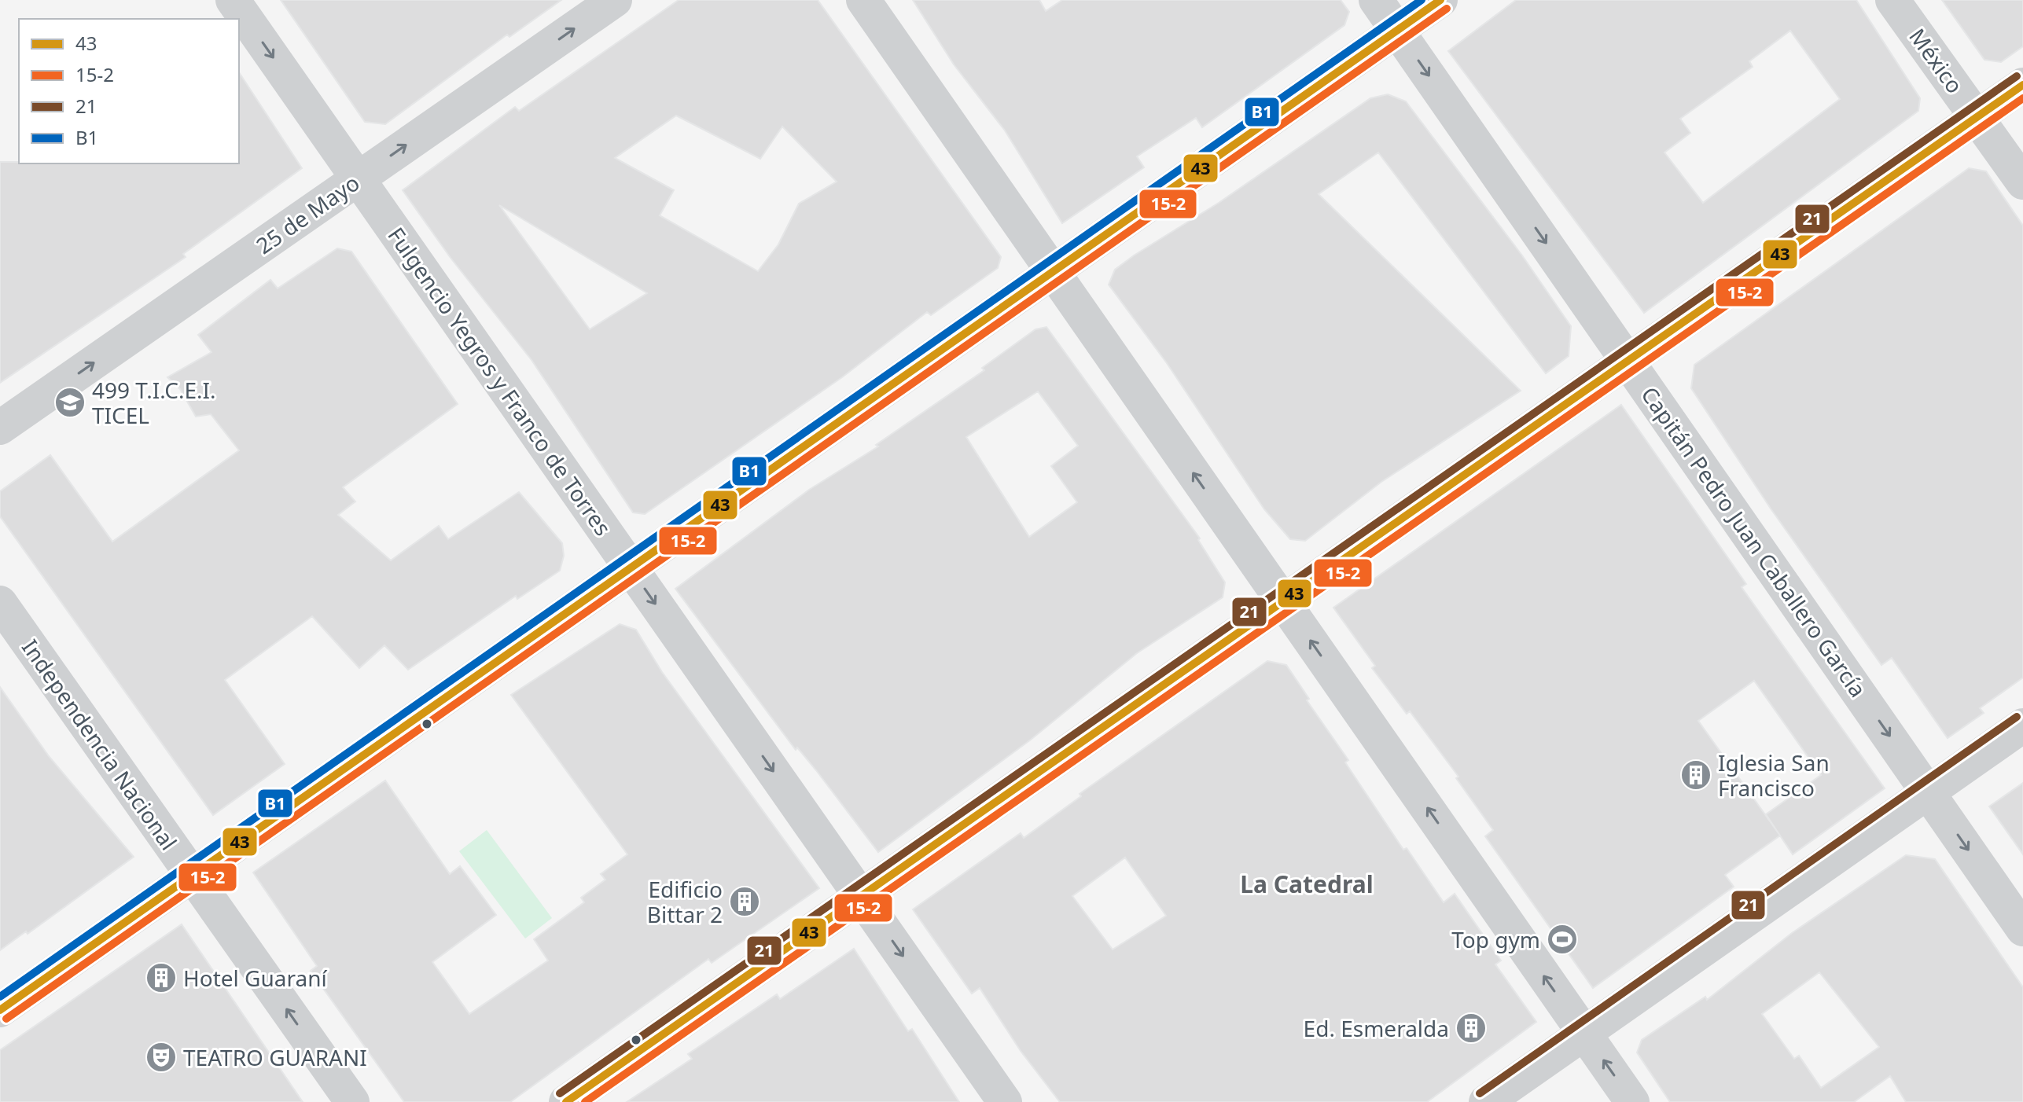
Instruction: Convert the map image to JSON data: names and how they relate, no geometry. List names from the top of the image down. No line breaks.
{"streets":{"street":["México","25 de Mayo","Fulgencio Yegros y Franco de Torres","Capitán Pedro Juan Caballero García","Independencia Nacional"]},"crossings":[["25 de Mayo","Fulgencio Yegros y Franco de Torres"]],"one_way":["25 de Mayo","Fulgencio Yegros y Franco de Torres","Capitán Pedro Juan Caballero García","Independencia Nacional"],"districts":["La Catedral"],"places":{"school or university":["499 T.I.C.E.I. TICEL"],"building":["Iglesia San Francisco","Edificio Bittar 2","Hotel Guaraní","Ed. Esmeralda"],"sports":["Top gym"],"theatre":["TEATRO GUARANI"]},"lines":["transit line 43","transit line B1","transit line 15-2","transit line 21"],"legend":["43","15-2","21","B1"]}
